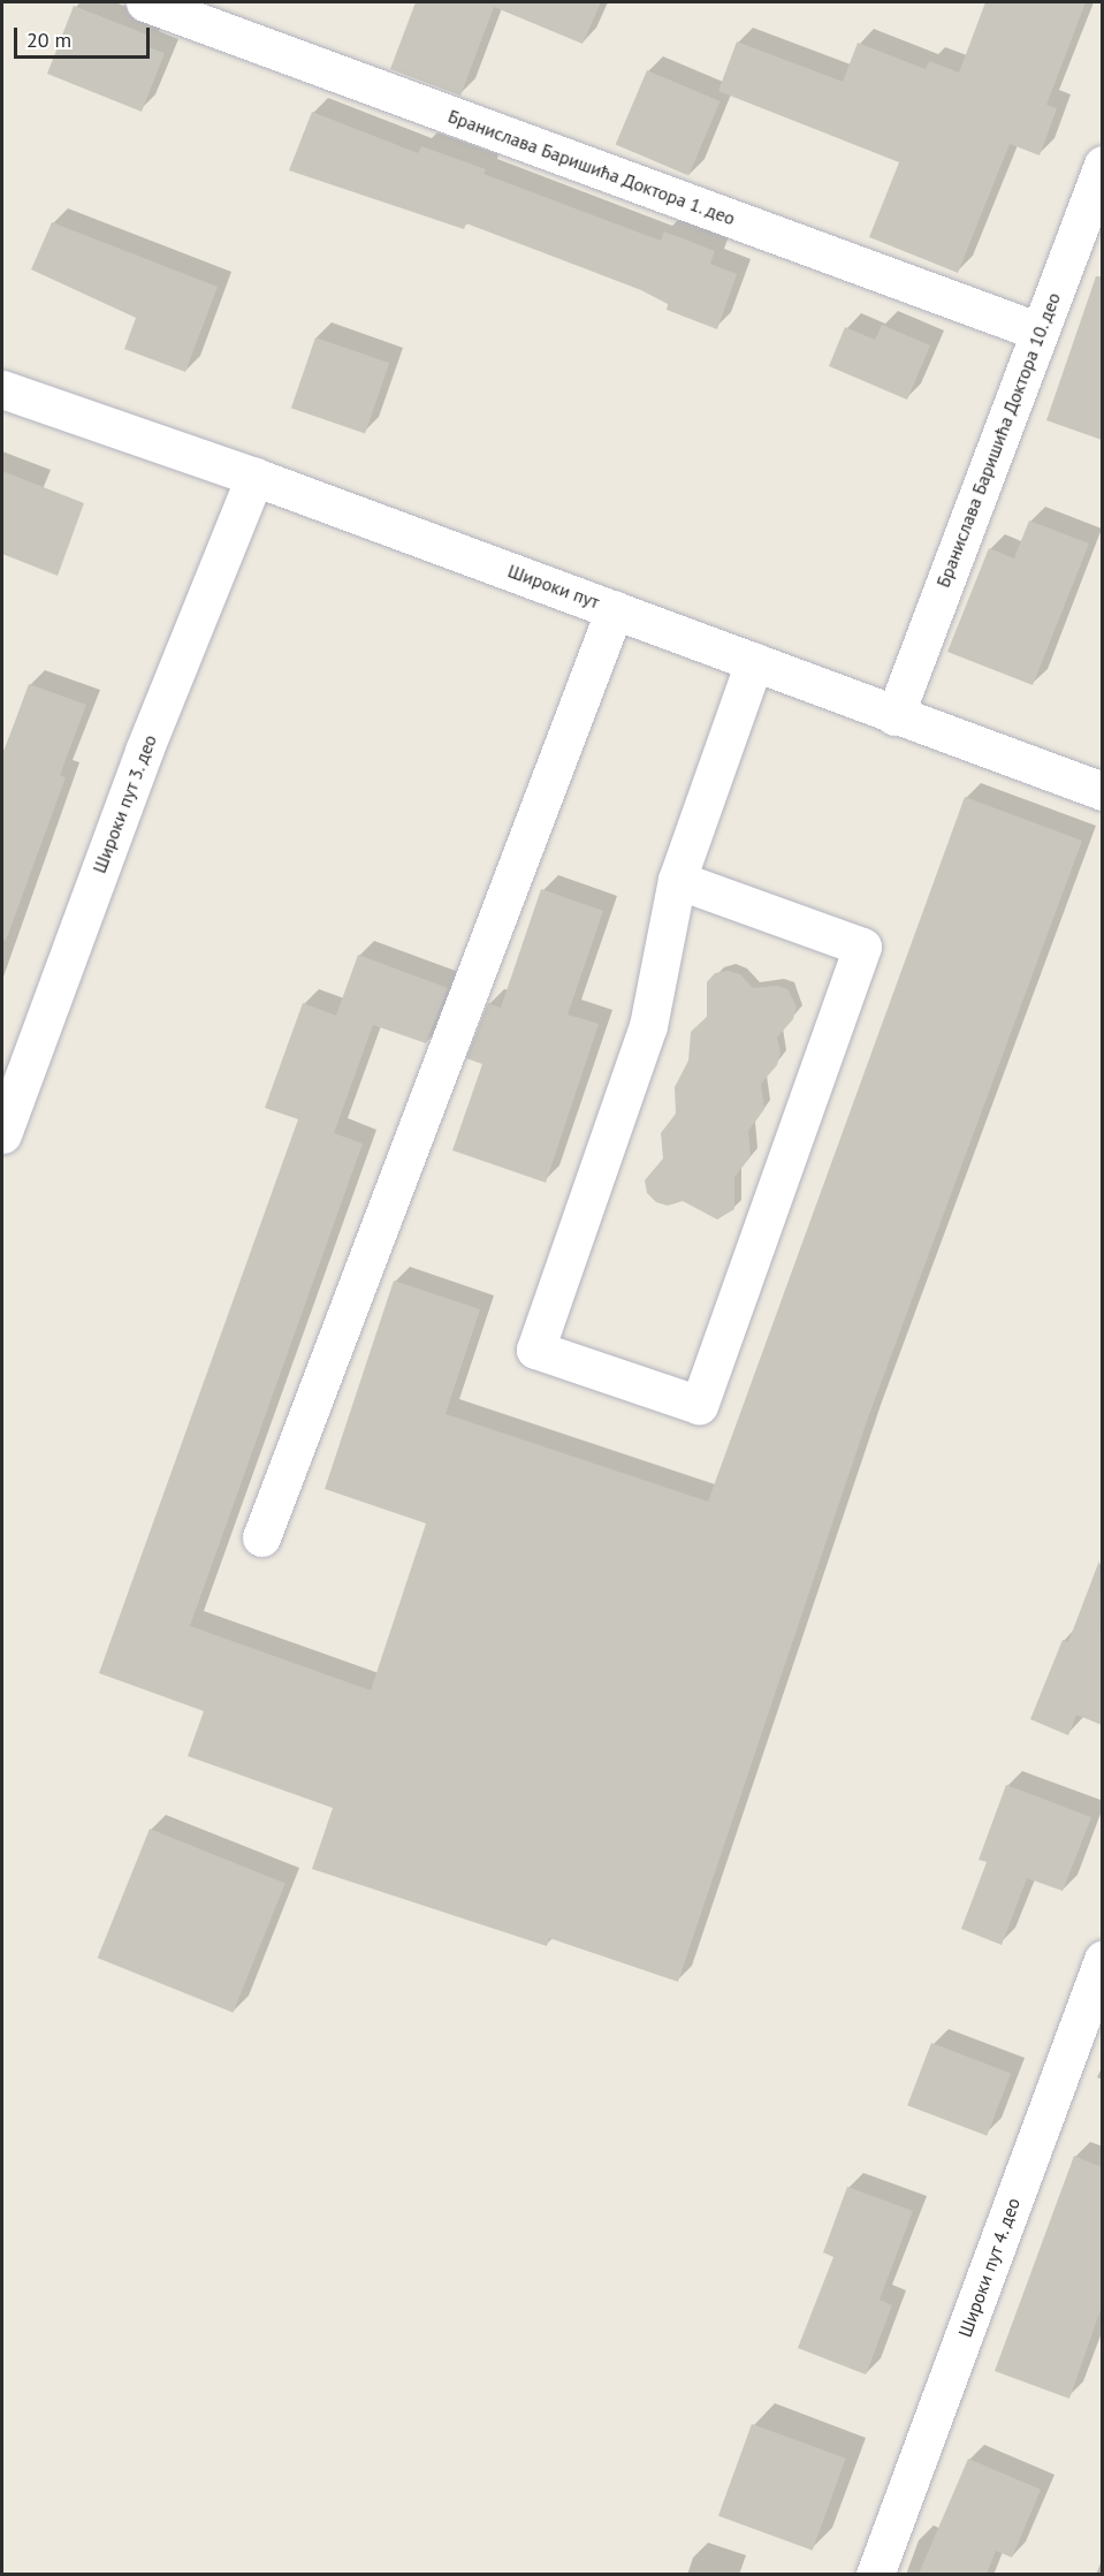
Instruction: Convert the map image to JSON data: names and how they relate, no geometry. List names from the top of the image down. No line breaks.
{"streets":{"street":["Бранислава Баришића Доктора 1. део","Бранислава Баришића Доктора 10. део","Широки пут","Широки пут 3. део","Широки пут 4. део"]},"crossings":[["Бранислава Баришића Доктора 1. део","Бранислава Баришића Доктора 10. део"],["Бранислава Баришића Доктора 10. део","Широки пут"],["Широки пут","Широки пут 3. део"]],"scale_bar":"20 m"}
